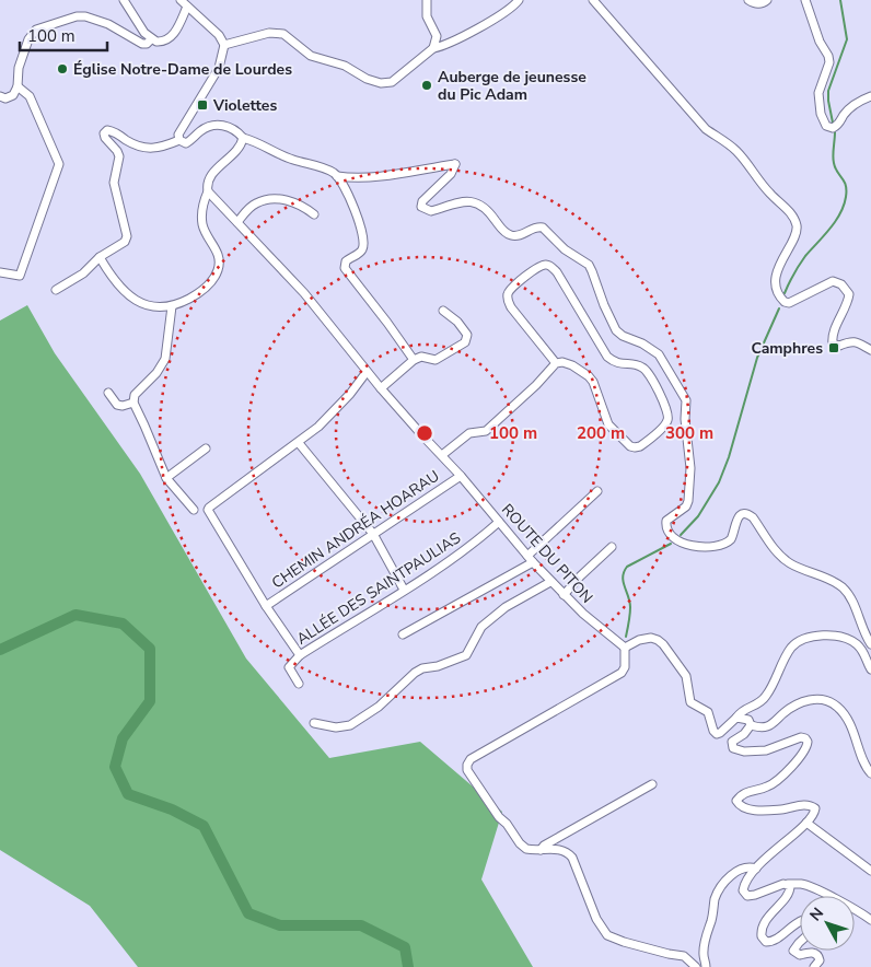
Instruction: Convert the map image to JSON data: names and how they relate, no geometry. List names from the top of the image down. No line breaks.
{"streets":{"street":["CHEMIN ANDRÉA HOARAU","ROUTE DU PITON","ALLÉE DES SAINTPAULIAS"]},"crossings":[["CHEMIN ANDRÉA HOARAU","ROUTE DU PITON"],["ROUTE DU PITON","ALLÉE DES SAINTPAULIAS"]],"places":{"other":["Église Notre-Dame de Lourdes","Auberge de jeunesse du Pic Adam"],"transit":["Violettes","Camphres"]},"scale_bar":"100 m","north":"top left","rings":["100 m","200 m","300 m"]}
